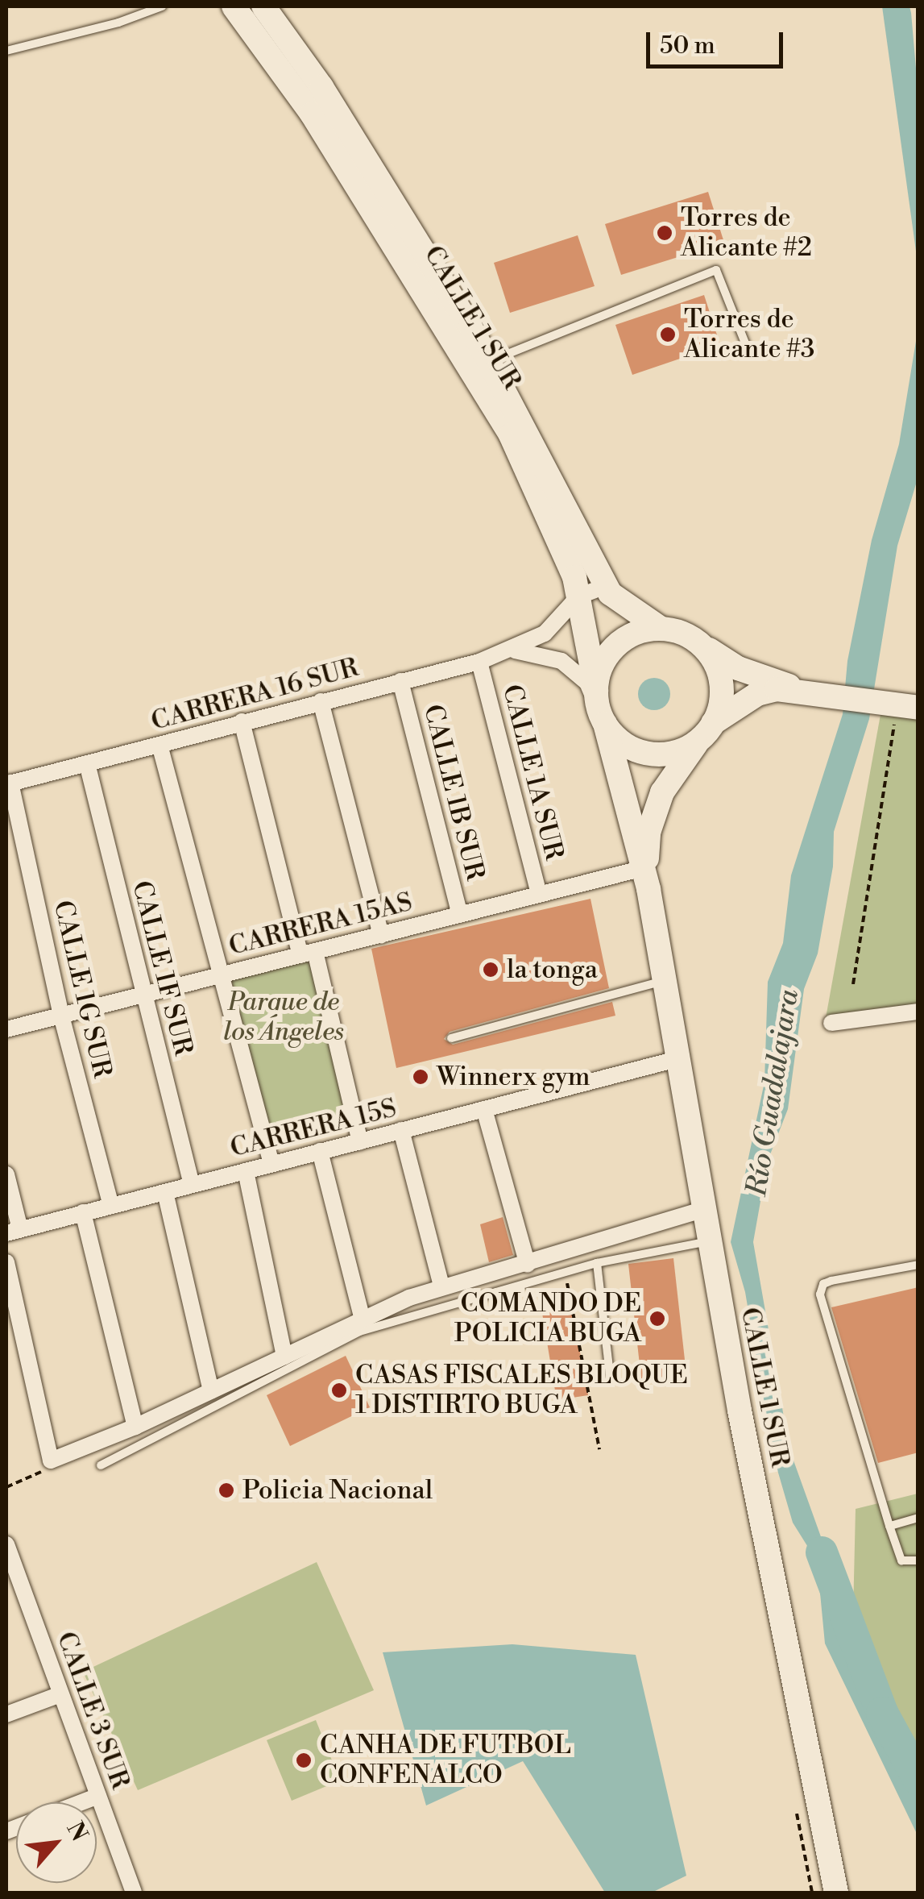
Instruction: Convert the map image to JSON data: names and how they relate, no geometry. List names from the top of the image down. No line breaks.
{"streets":{"main road":["CALLE 1 SUR"],"street":["CARRERA 16 SUR","CALLE 1A SUR","CALLE 1B SUR","CARRERA 15AS","CALLE 1F SUR","CALLE 1G SUR","CARRERA 15S","CALLE 3 SUR"]},"crossings":[["CALLE 1 SUR","CARRERA 16 SUR"],["CALLE 1 SUR","CARRERA 15AS"],["CALLE 1 SUR","CARRERA 15S"],["CARRERA 16 SUR","CALLE 1A SUR"],["CARRERA 16 SUR","CALLE 1B SUR"],["CARRERA 16 SUR","CALLE 1F SUR"],["CARRERA 16 SUR","CALLE 1G SUR"],["CALLE 1A SUR","CARRERA 15AS"],["CALLE 1B SUR","CARRERA 15AS"],["CARRERA 15AS","CALLE 1F SUR"],["CARRERA 15AS","CALLE 1G SUR"],["CALLE 1F SUR","CARRERA 15S"],["CALLE 1G SUR","CARRERA 15S"]],"water":["Río Guadalajara"],"parks":["Parque de los Ángeles"],"places":["Torres de Alicante #2","Torres de Alicante #3","la tonga","Winnerx gym","COMANDO DE POLICIA BUGA","CASAS FISCALES BLOQUE 1 DISTIRTO BUGA","Policia Nacional","CANHA DE FUTBOL CONFENALCO"],"scale_bar":"50 m","north":"top right"}
